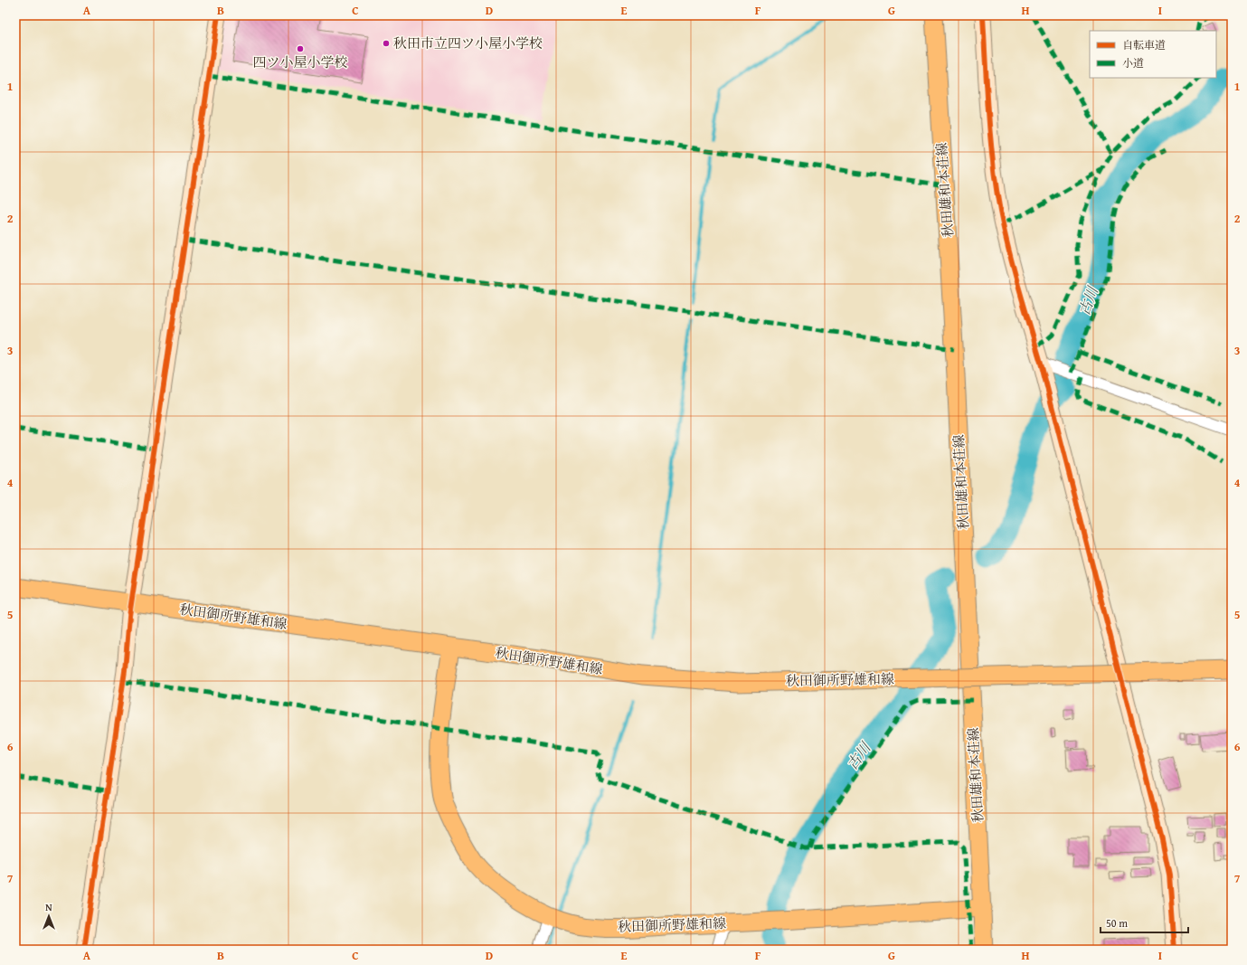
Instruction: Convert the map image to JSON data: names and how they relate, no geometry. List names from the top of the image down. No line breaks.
{"streets":{"main road":["秋田雄和本荘線","秋田御所野雄和線"]},"crossings":[["秋田雄和本荘線","秋田御所野雄和線"]],"water":["古川"],"places":["秋田市立四ツ小屋小学校","四ツ小屋小学校"],"legend":["自転車道","小道"],"scale_bar":"50 m","north":"top","grid":{"columns":["A","B","C","D","E","F","G","H","I"],"rows":["1","2","3","4","5","6","7"]}}
